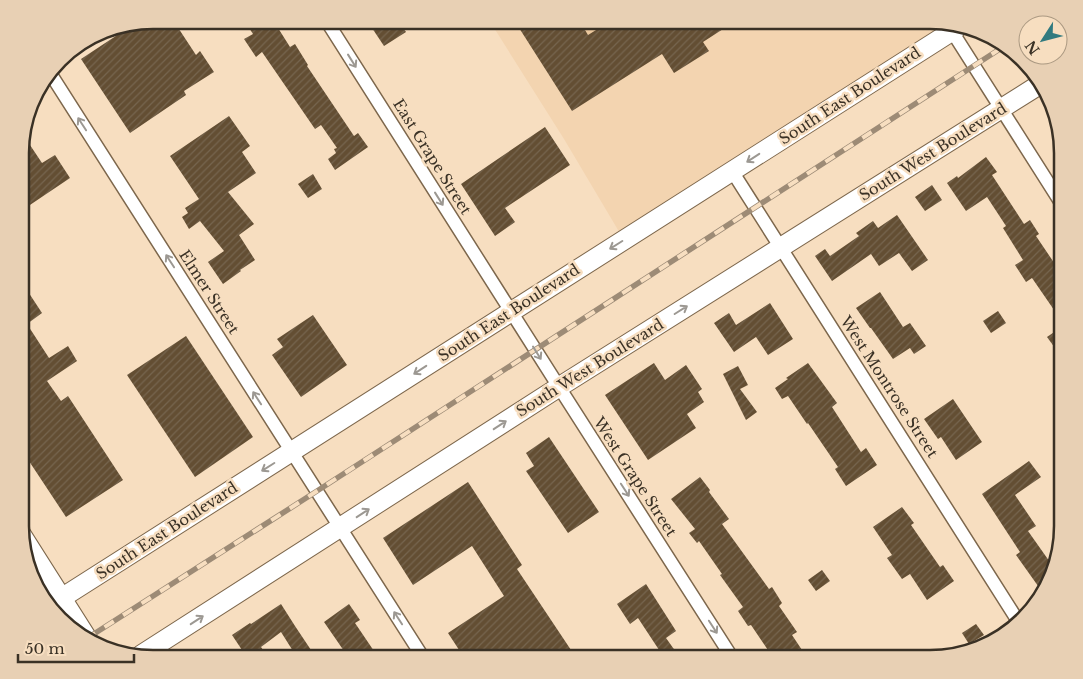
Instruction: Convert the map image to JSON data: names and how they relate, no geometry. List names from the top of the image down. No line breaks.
{"streets":{"main road":["South East Boulevard","South West Boulevard"],"street":["East Grape Street","Elmer Street","West Montrose Street","West Grape Street"]},"crossings":[["South East Boulevard","East Grape Street"],["South East Boulevard","Elmer Street"],["South East Boulevard","West Montrose Street"],["South East Boulevard","West Grape Street"],["South West Boulevard","Elmer Street"],["South West Boulevard","West Montrose Street"],["South West Boulevard","West Grape Street"],["East Grape Street","West Grape Street"]],"one_way":["South East Boulevard","South West Boulevard","East Grape Street","Elmer Street","West Grape Street"],"scale_bar":"50 m","north":"bottom left"}
